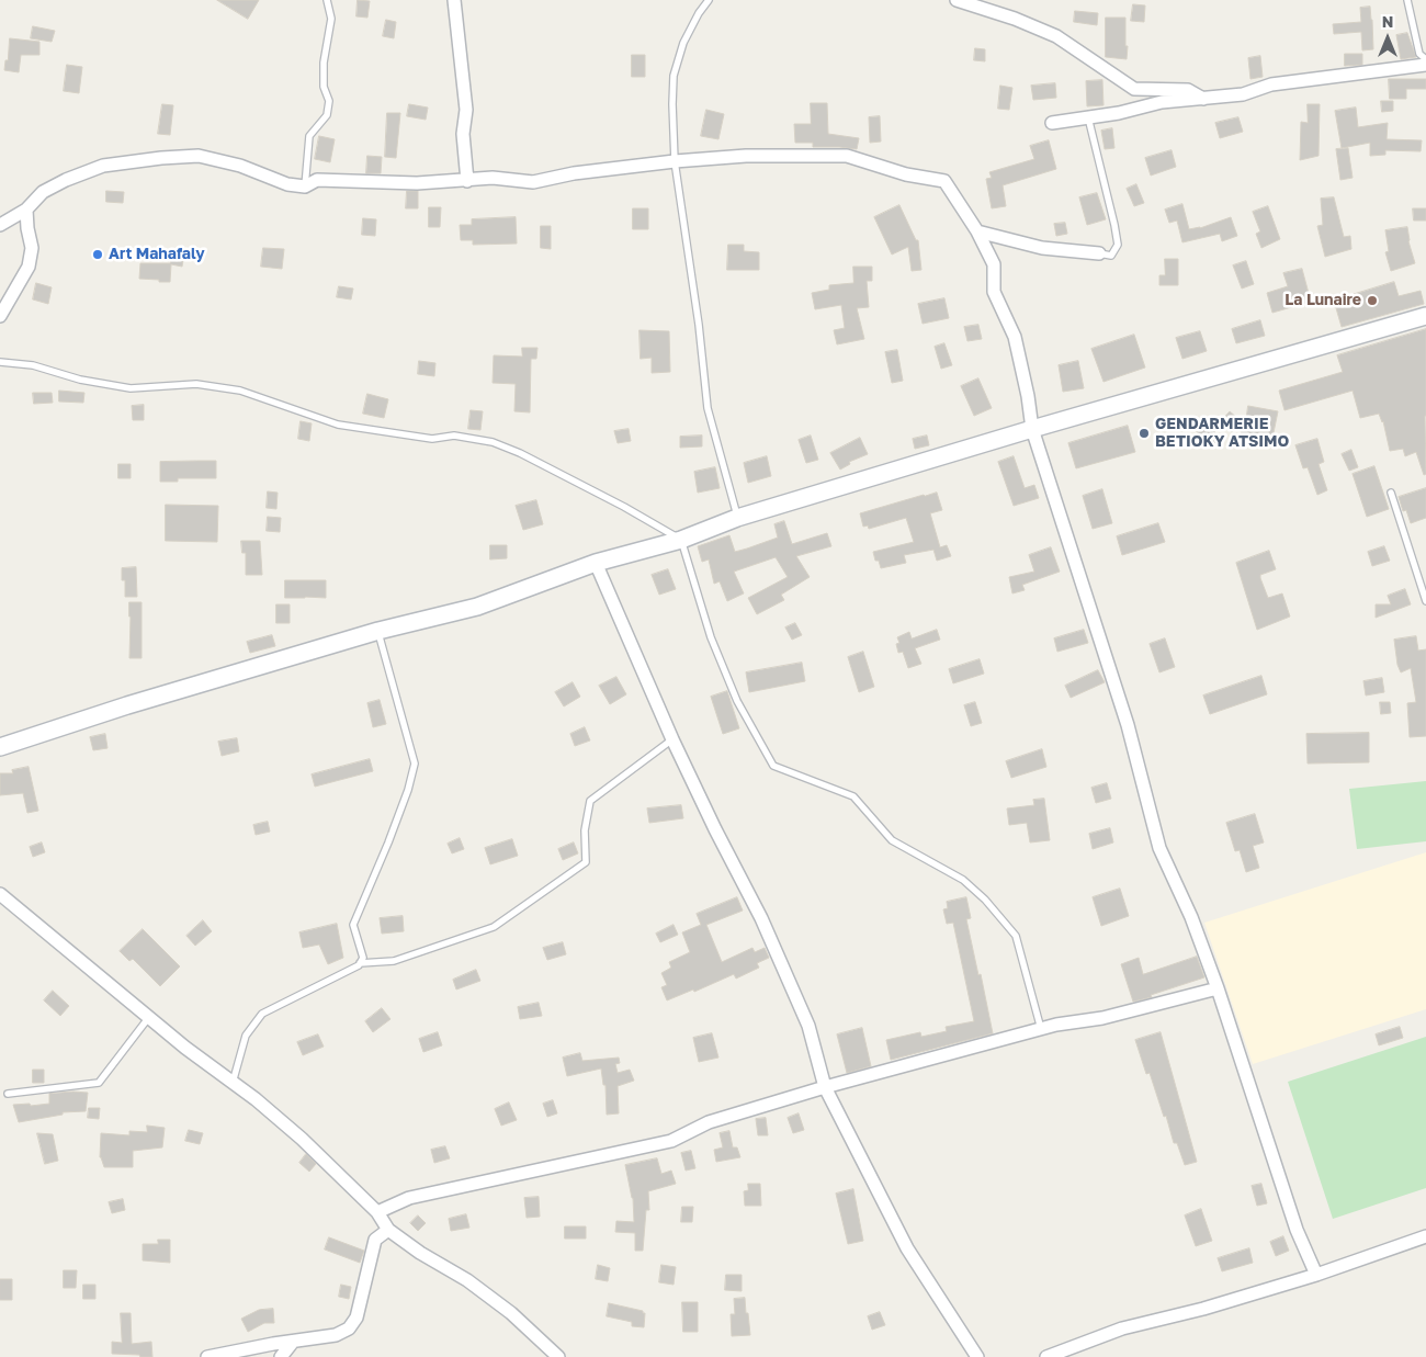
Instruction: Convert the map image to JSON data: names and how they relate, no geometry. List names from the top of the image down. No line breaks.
{"places":["Art Mahafaly","La Lunaire","GENDARMERIE BETIOKY ATSIMO"],"north":"top"}
